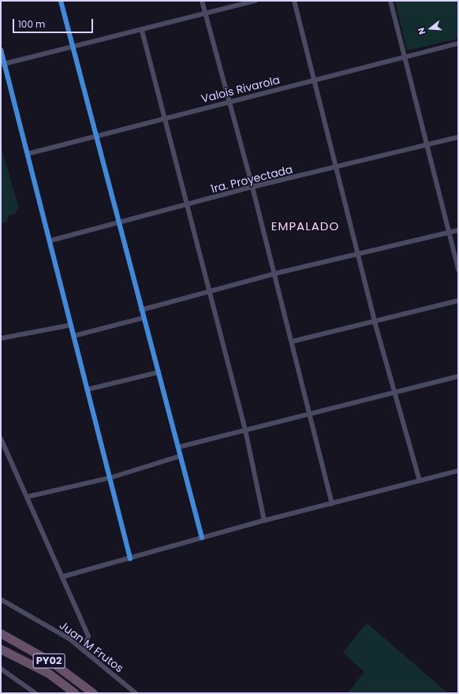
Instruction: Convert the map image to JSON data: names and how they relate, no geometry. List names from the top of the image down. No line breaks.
{"streets":{"highway":["PY02"],"street":["Valois Rivarola","1ra. Proyectada","Juan M Frutos"]},"districts":["EMPALADO"],"scale_bar":"100 m","north":"left"}
